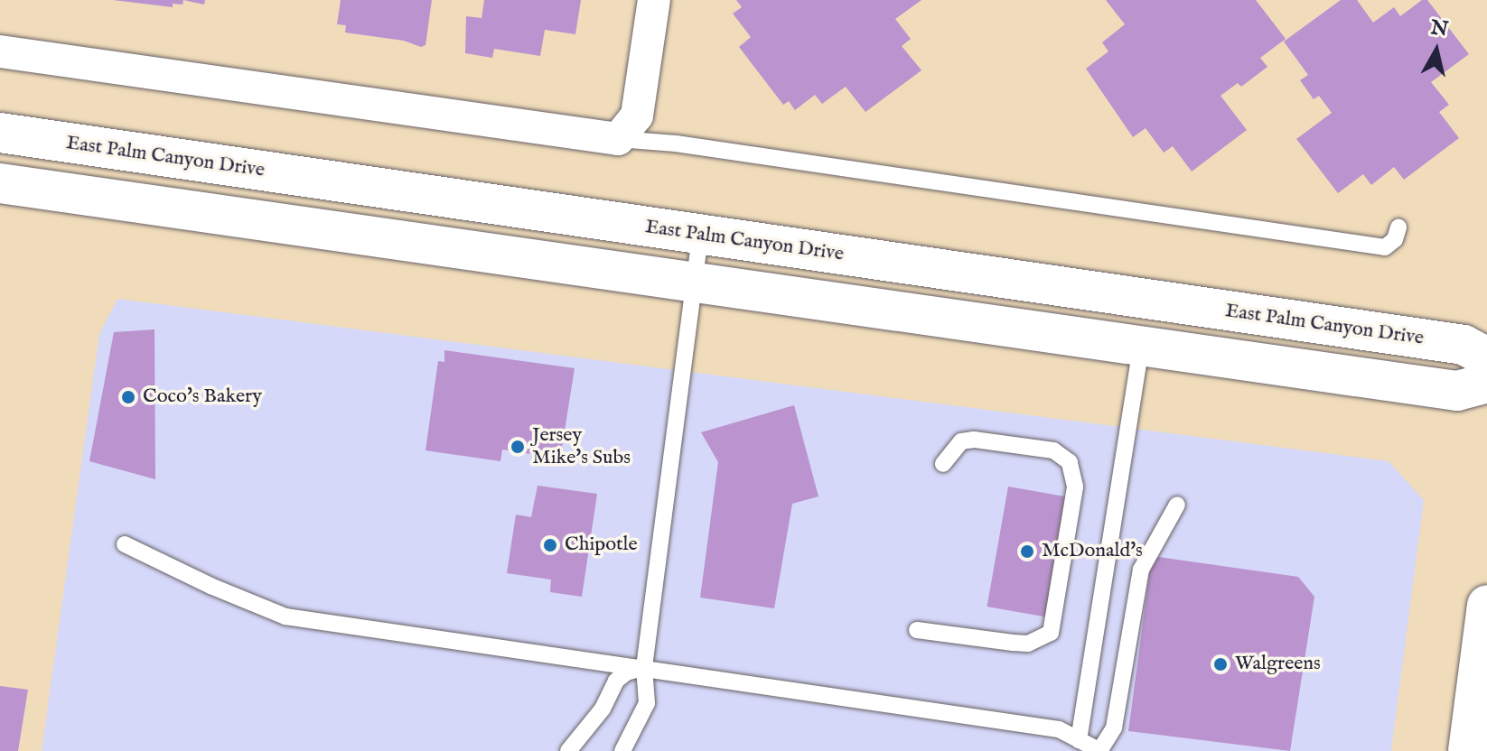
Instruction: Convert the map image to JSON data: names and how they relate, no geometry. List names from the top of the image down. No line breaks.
{"streets":{"main road":["East Palm Canyon Drive"]},"places":["Coco's Bakery","Jersey Mike's Subs","Chipotle","McDonald's","Walgreens"],"north":"top"}
